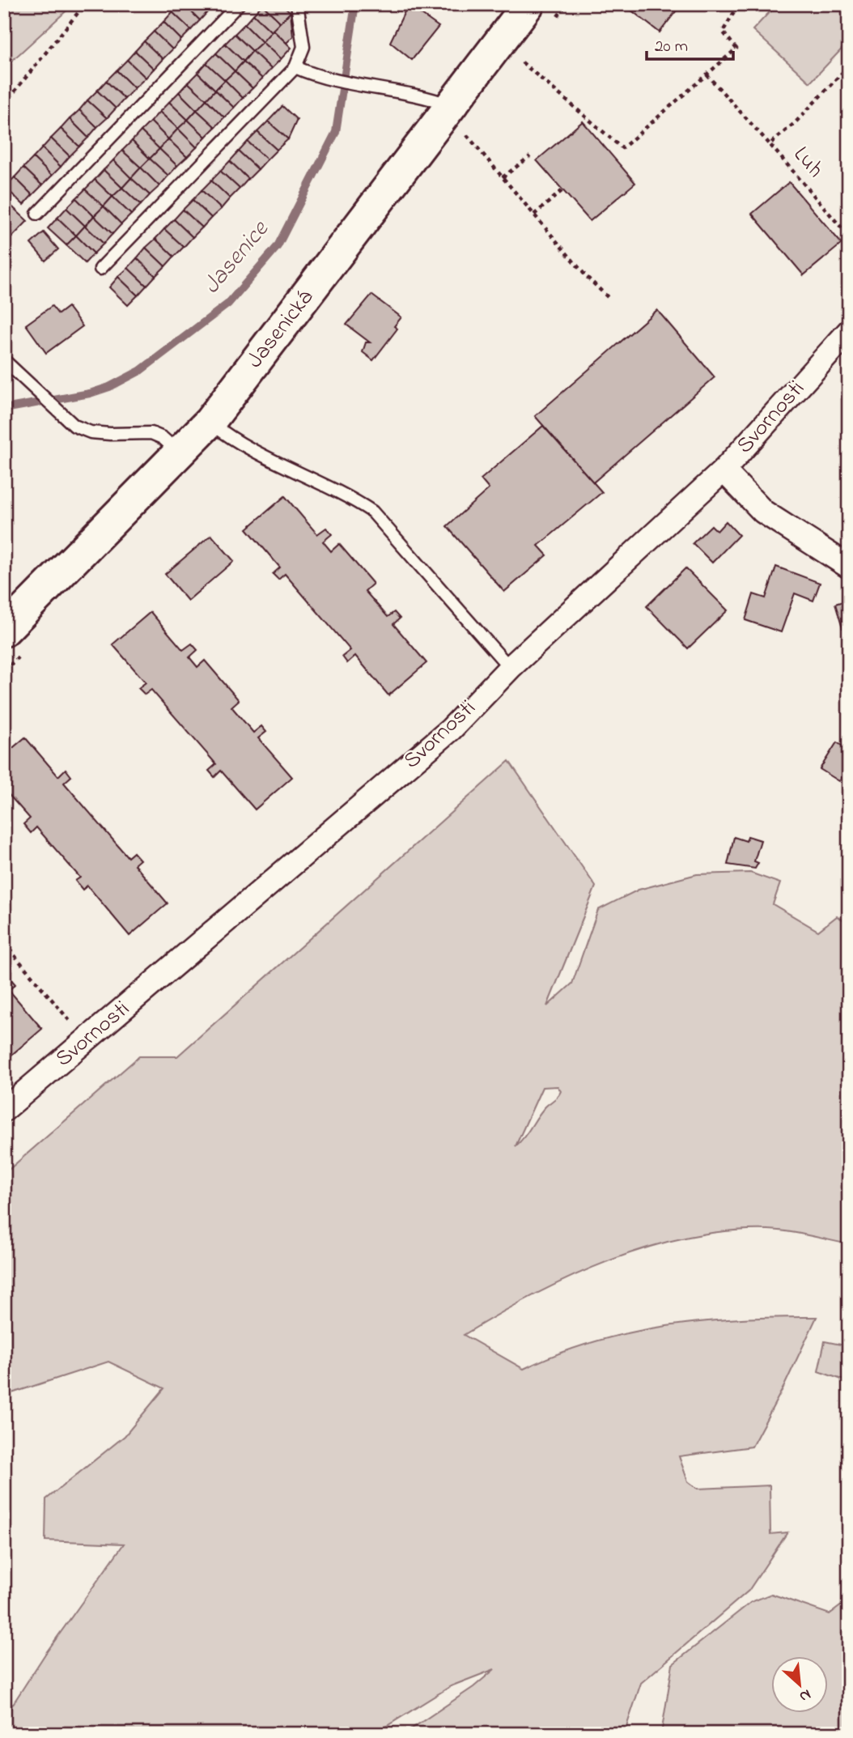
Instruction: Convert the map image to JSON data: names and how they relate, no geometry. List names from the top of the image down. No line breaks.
{"streets":{"street":["Jasenická","Svornosti"],"path":["Luh"]},"water":["Jasenice"],"scale_bar":"20 m","north":"bottom right"}
